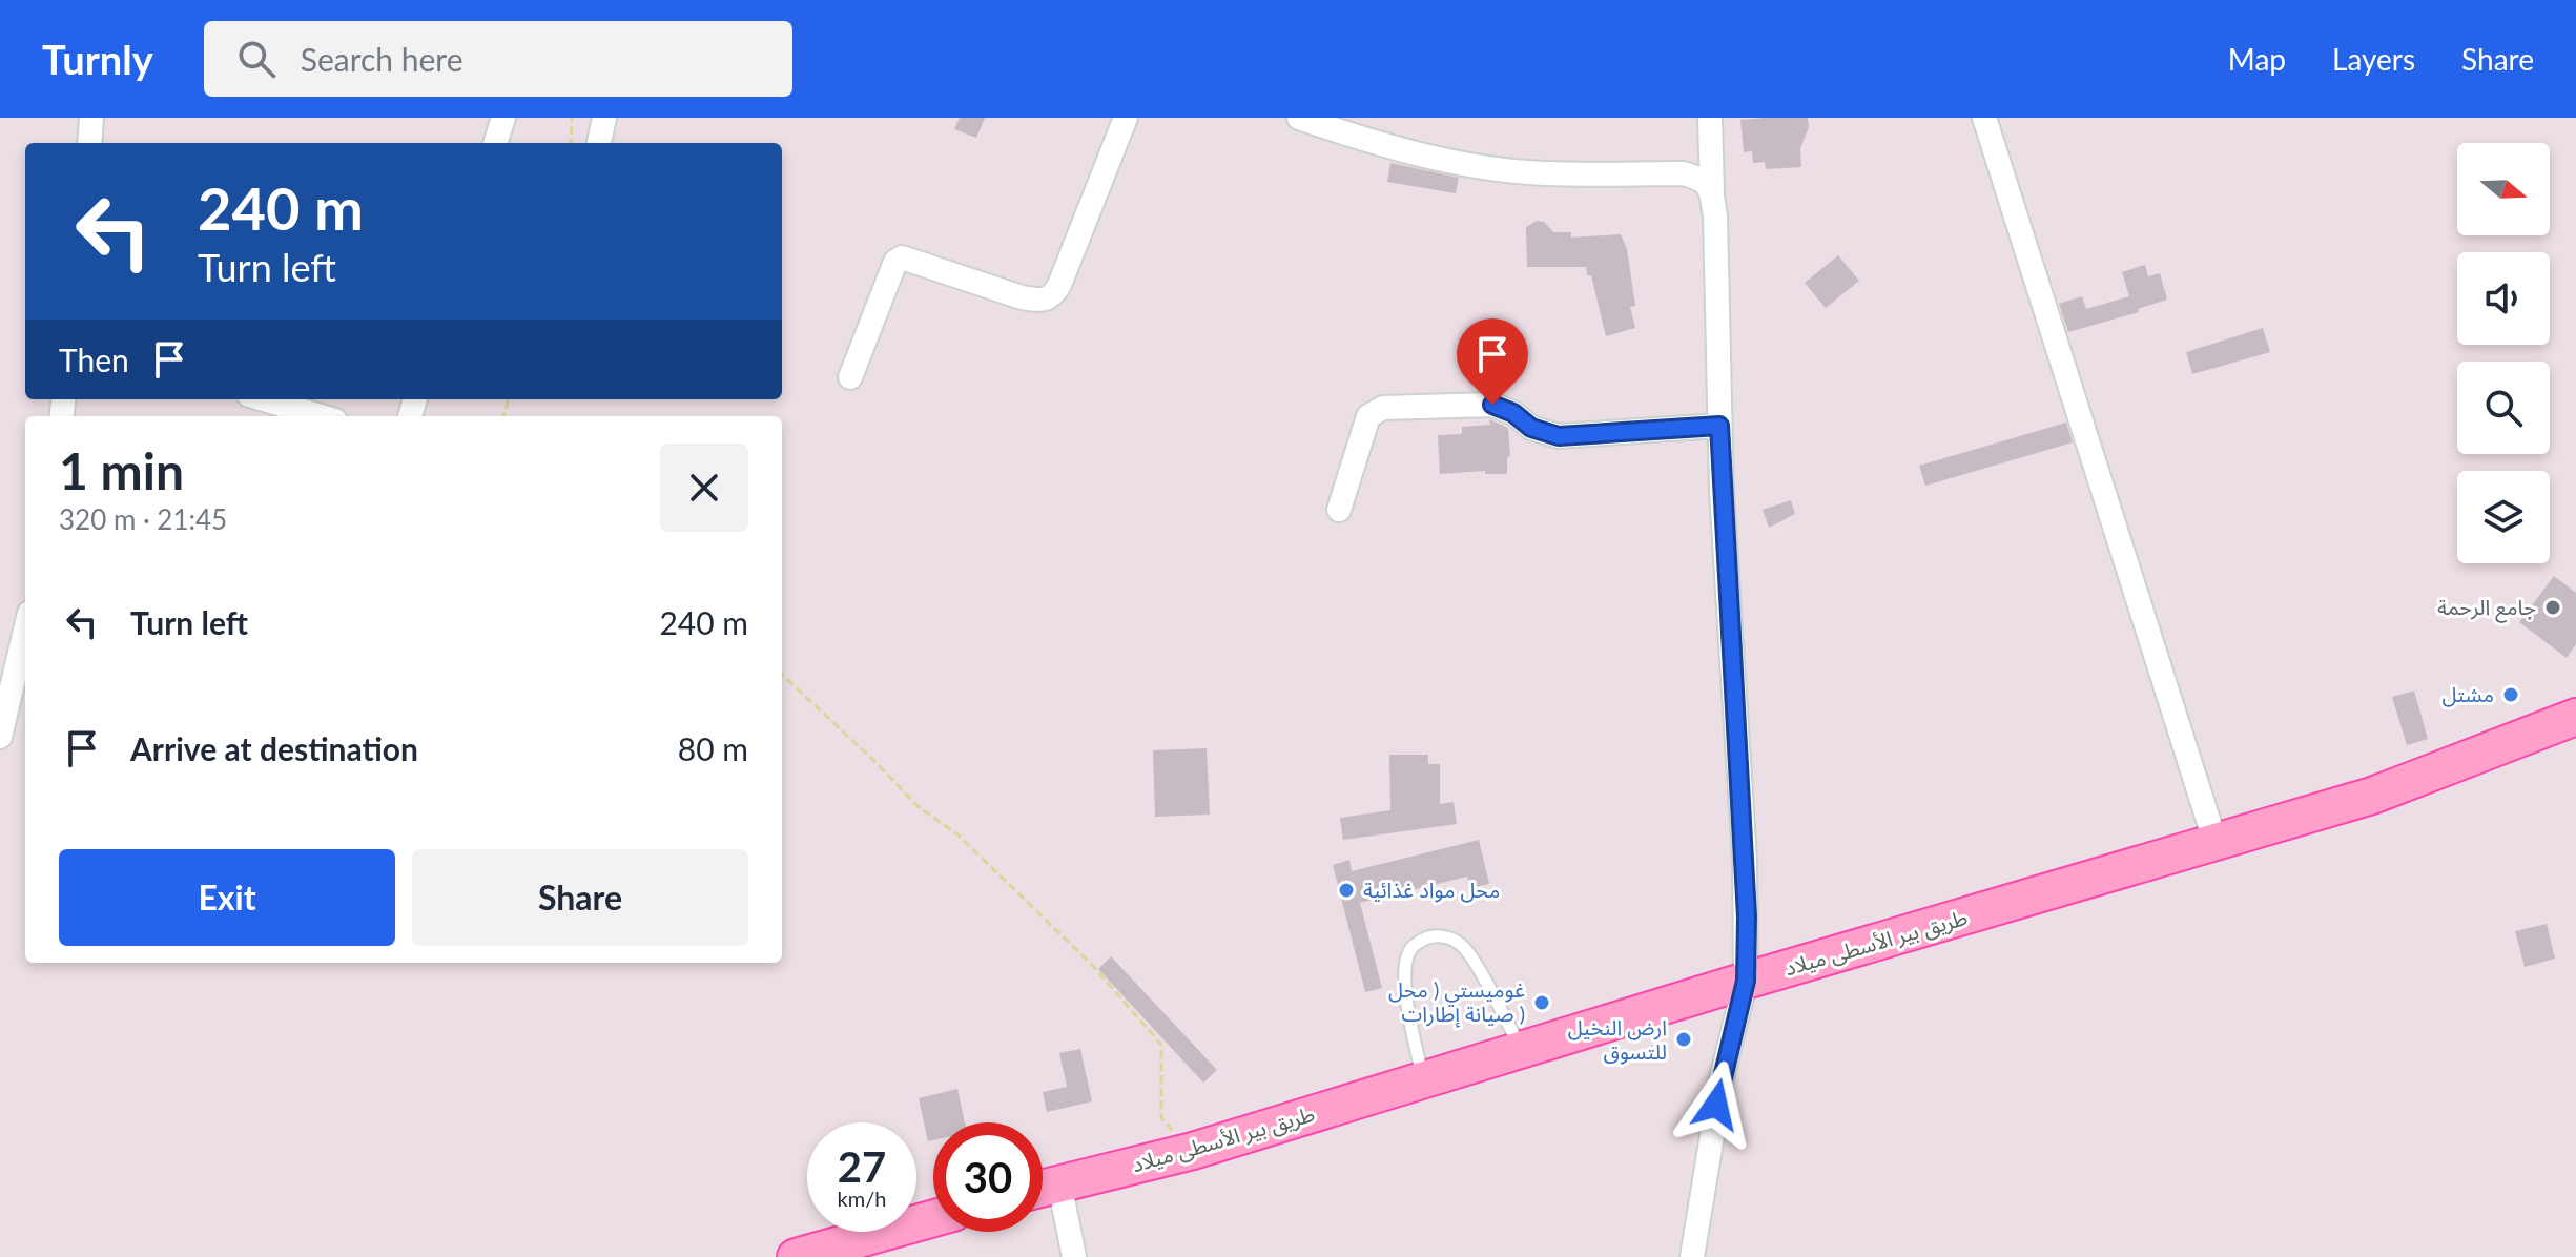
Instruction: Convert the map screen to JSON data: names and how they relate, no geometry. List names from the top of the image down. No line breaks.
{"streets":{"main road":["طريق بير الأسطى ميلاد"]},"places":["جامع الرحمة","مشتل","محل مواد غذائية","غوميستي ( محل صيانة إطارات )","ارض النخيل للتسوق"],"north":"right","page":{"header":"Turnly","search":"Search here","nav":["Map","Layers","Share"],"turn":["240 m","Turn left"],"then":"Then","heading":["1 min","320 m · 21:45"],"list":[{"name":"Turn left","value":"240 m"},{"name":"Arrive at destination","value":"80 m"}],"buttons":["Exit","Share"],"speed":"27 km/h","limit":"30"}}
